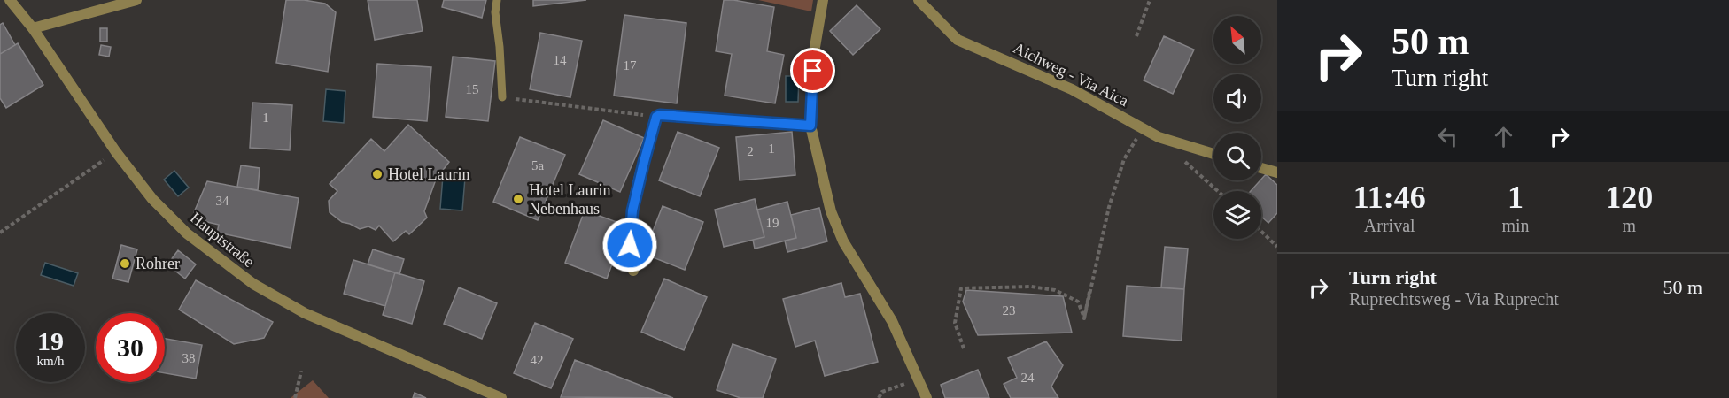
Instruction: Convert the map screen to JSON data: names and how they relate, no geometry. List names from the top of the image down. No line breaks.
{"streets":{"street":["Aichweg - Via Aica","Hauptstraße"]},"places":["Hotel Laurin","Hotel Laurin Nebenhaus","Rohrer"],"house_numbers":["14","17","15","1","1","2","5a","34","19","23","38","42","24"],"north":"top left","page":{"turn":["50 m","Turn right"],"eta":["11:46","Arrival","1","min","120","m"],"list":[{"name":"Turn right","note":"Ruprechtsweg - Via Ruprecht","value":"50 m"}],"speed":"19 km/h","limit":"30"}}
